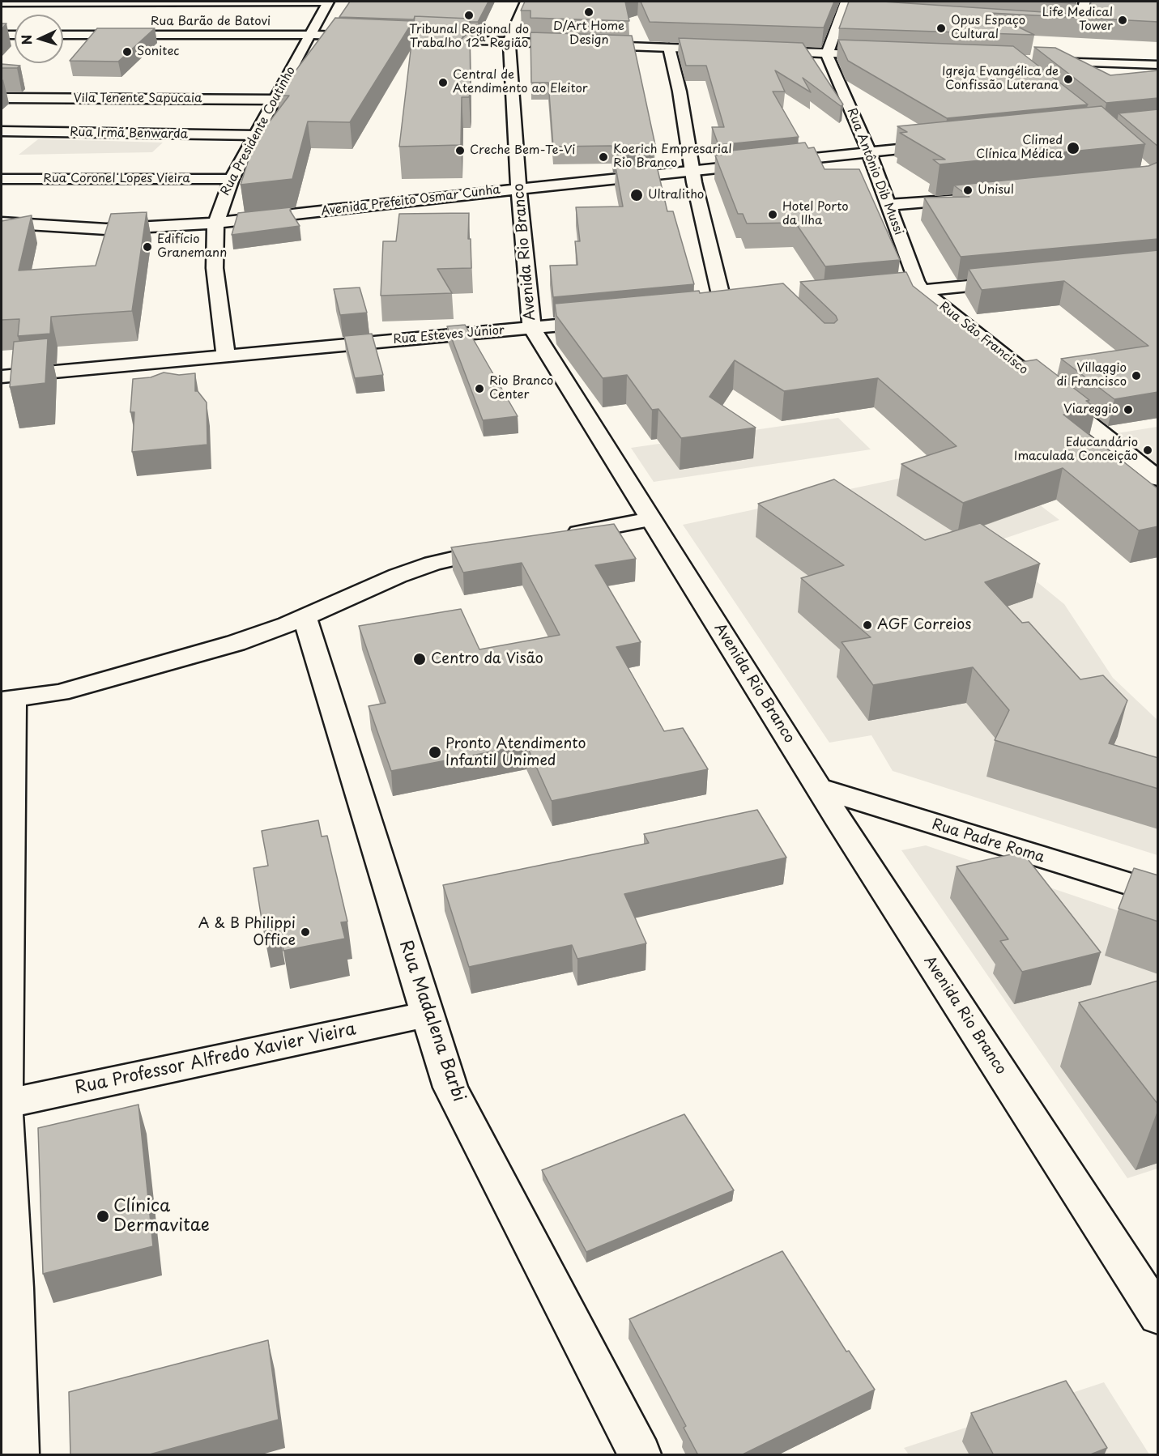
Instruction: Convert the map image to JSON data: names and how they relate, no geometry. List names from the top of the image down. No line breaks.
{"streets":{"street":["Rua Barão de Batovi","Vila Tenente Sapucaia","Rua Presidente Coutinho","Rua Irmã Benwarda","Rua Antônio Dib Mussi","Rua Coronel Lopes Vieira","Avenida Prefeito Osmar Cunha","Avenida Rio Branco","Rua Esteves Júnior","Rua São Francisco","Rua Padre Roma","Rua Madalena Barbi","Rua Professor Alfredo Xavier Vieira"]},"crossings":[["Rua Barão de Batovi","Rua Presidente Coutinho"],["Vila Tenente Sapucaia","Rua Presidente Coutinho"],["Rua Presidente Coutinho","Rua Irmã Benwarda"],["Rua Presidente Coutinho","Rua Coronel Lopes Vieira"],["Rua Presidente Coutinho","Avenida Prefeito Osmar Cunha"],["Rua Presidente Coutinho","Rua Esteves Júnior"],["Rua Antônio Dib Mussi","Avenida Prefeito Osmar Cunha"],["Rua Antônio Dib Mussi","Rua São Francisco"],["Avenida Prefeito Osmar Cunha","Avenida Rio Branco"],["Avenida Rio Branco","Rua Esteves Júnior"],["Avenida Rio Branco","Rua Padre Roma"],["Rua Madalena Barbi","Rua Professor Alfredo Xavier Vieira"]],"places":["D/Art Home Design","Tribunal Regional do Trabalho 12ª Região","Life Medical Tower","Opus Espaço Cultural","Sonitec","Igreja Evangélica de Confissão Luterana","Central de Atendimento ao Eleitor","Climed Clínica Médica","Creche Bem-Te-Vi","Koerich Empresarial Rio Branco","Unisul","Ultralitho","Hotel Porto da Ilha","Edifício Granemann","Villaggio di Francisco","Rio Branco Center","Viareggio","Educandário Imaculada Conceição","AGF Correios","Centro da Visão","Pronto Atendimento Infantil Unimed","A & B Philippi Office","Clínica Dermavitae"],"north":"left"}
